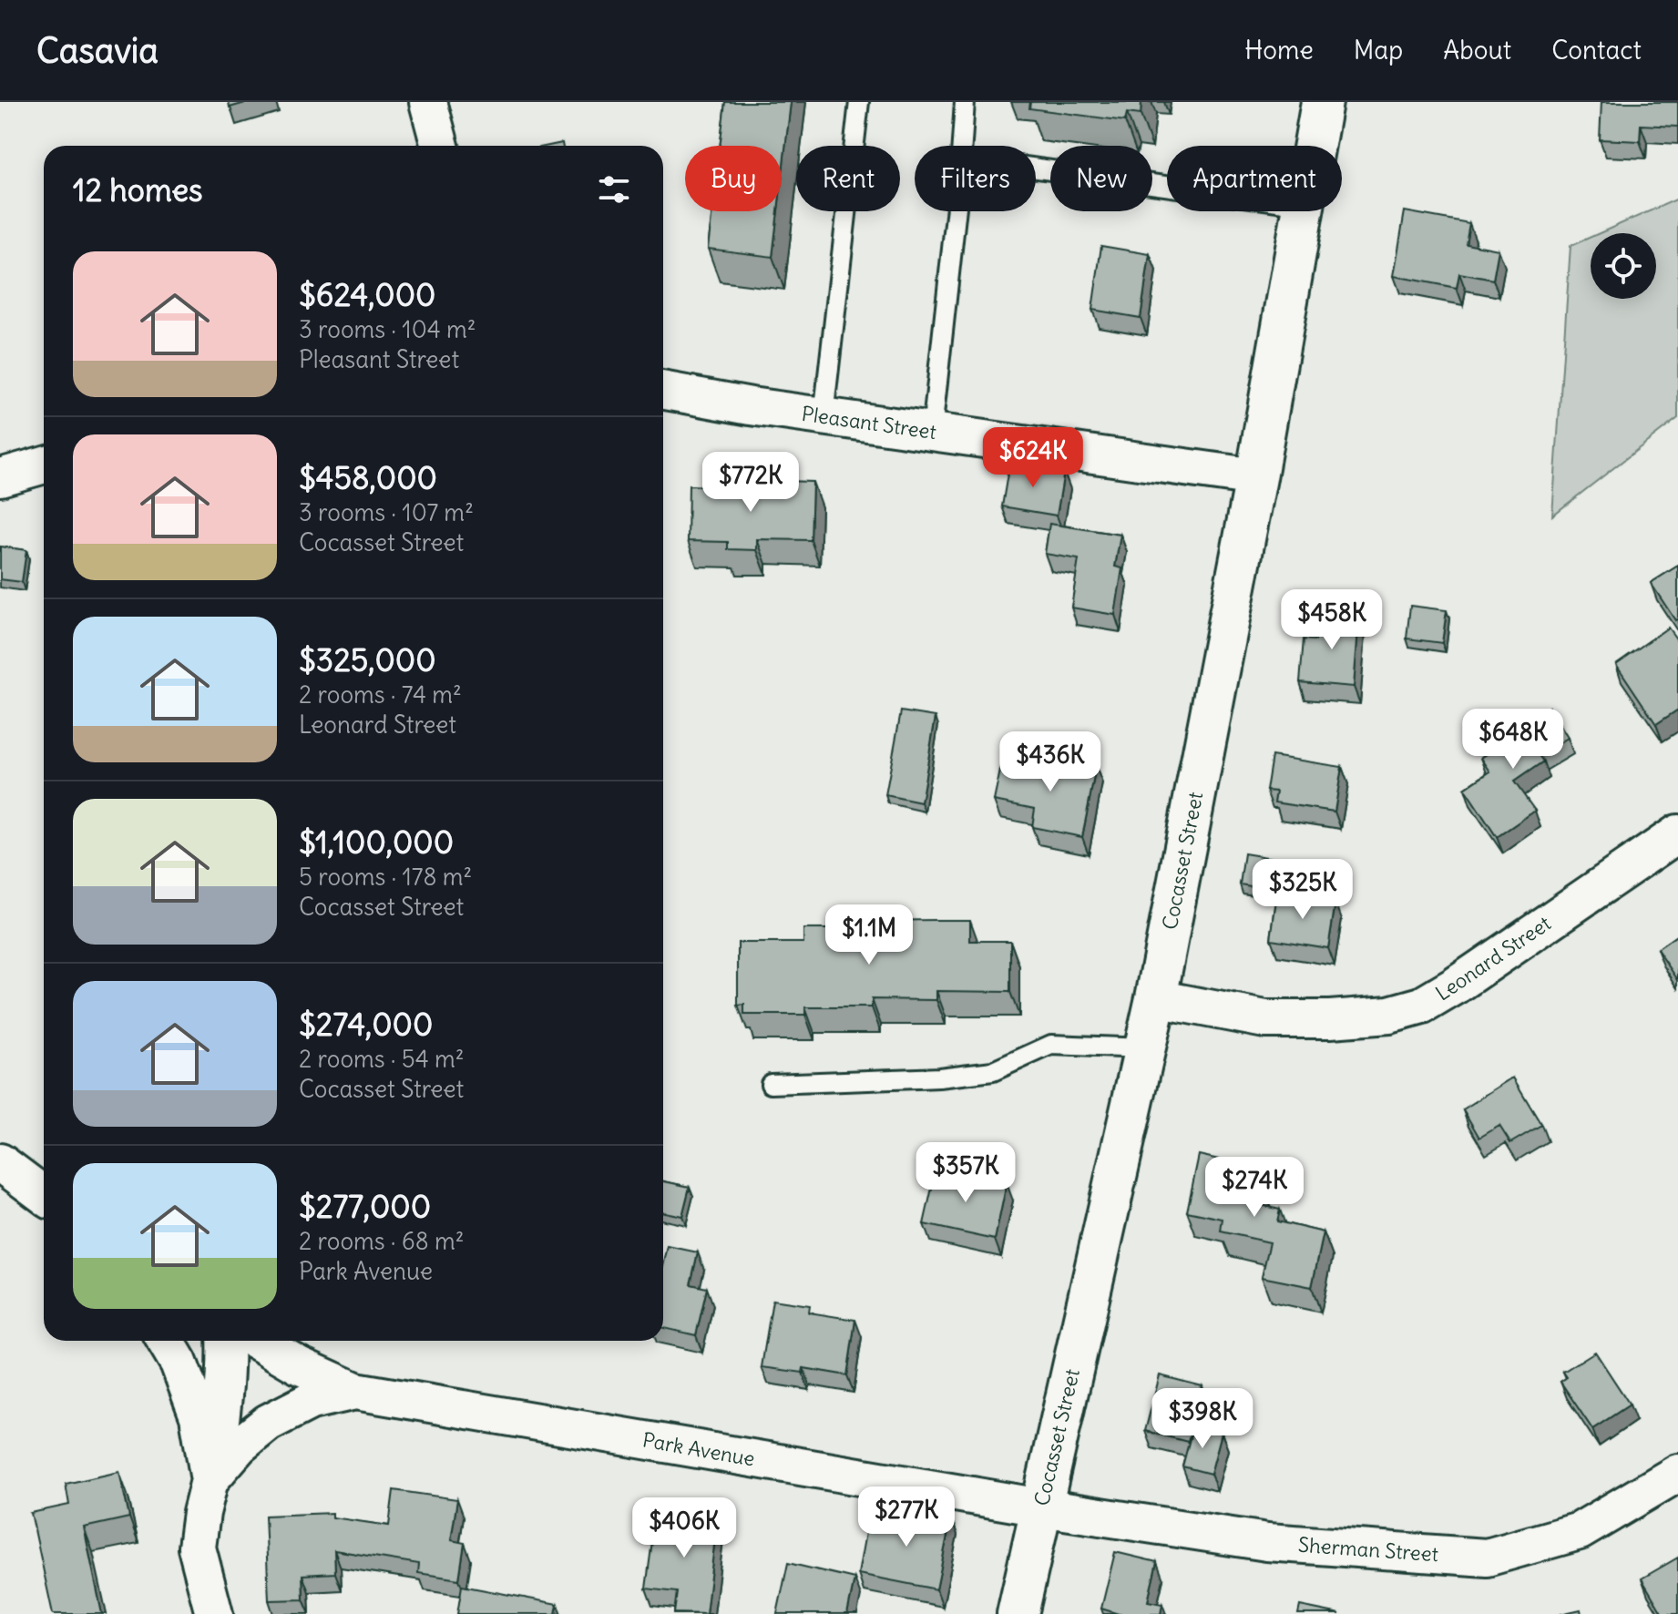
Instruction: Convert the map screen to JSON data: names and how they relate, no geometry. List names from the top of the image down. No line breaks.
{"streets":{"main road":["Cocasset Street"],"street":["Pleasant Street","Leonard Street","Park Avenue","Sherman Street"]},"crossings":[["Pleasant Street","Cocasset Street"],["Cocasset Street","Leonard Street"],["Cocasset Street","Park Avenue"],["Cocasset Street","Sherman Street"],["Park Avenue","Sherman Street"]],"page":{"header":"Casavia","nav":["Home","Map","About","Contact"],"chip":["Buy","Rent","Filters","New","Apartment"],"heading":"12 homes","list":[{"name":"$624,000","note":"3 rooms · 104 m² · Pleasant Street"},{"name":"$458,000","note":"3 rooms · 107 m² · Cocasset Street"},{"name":"$325,000","note":"2 rooms · 74 m² · Leonard Street"},{"name":"$1,100,000","note":"5 rooms · 178 m² · Cocasset Street"},{"name":"$274,000","note":"2 rooms · 54 m² · Cocasset Street"},{"name":"$277,000","note":"2 rooms · 68 m² · Park Avenue"}],"price":["$624K","$772K","$458K","$648K","$436K","$325K","$1.1M","$357K","$274K","$398K","$277K","$406K"]}}
